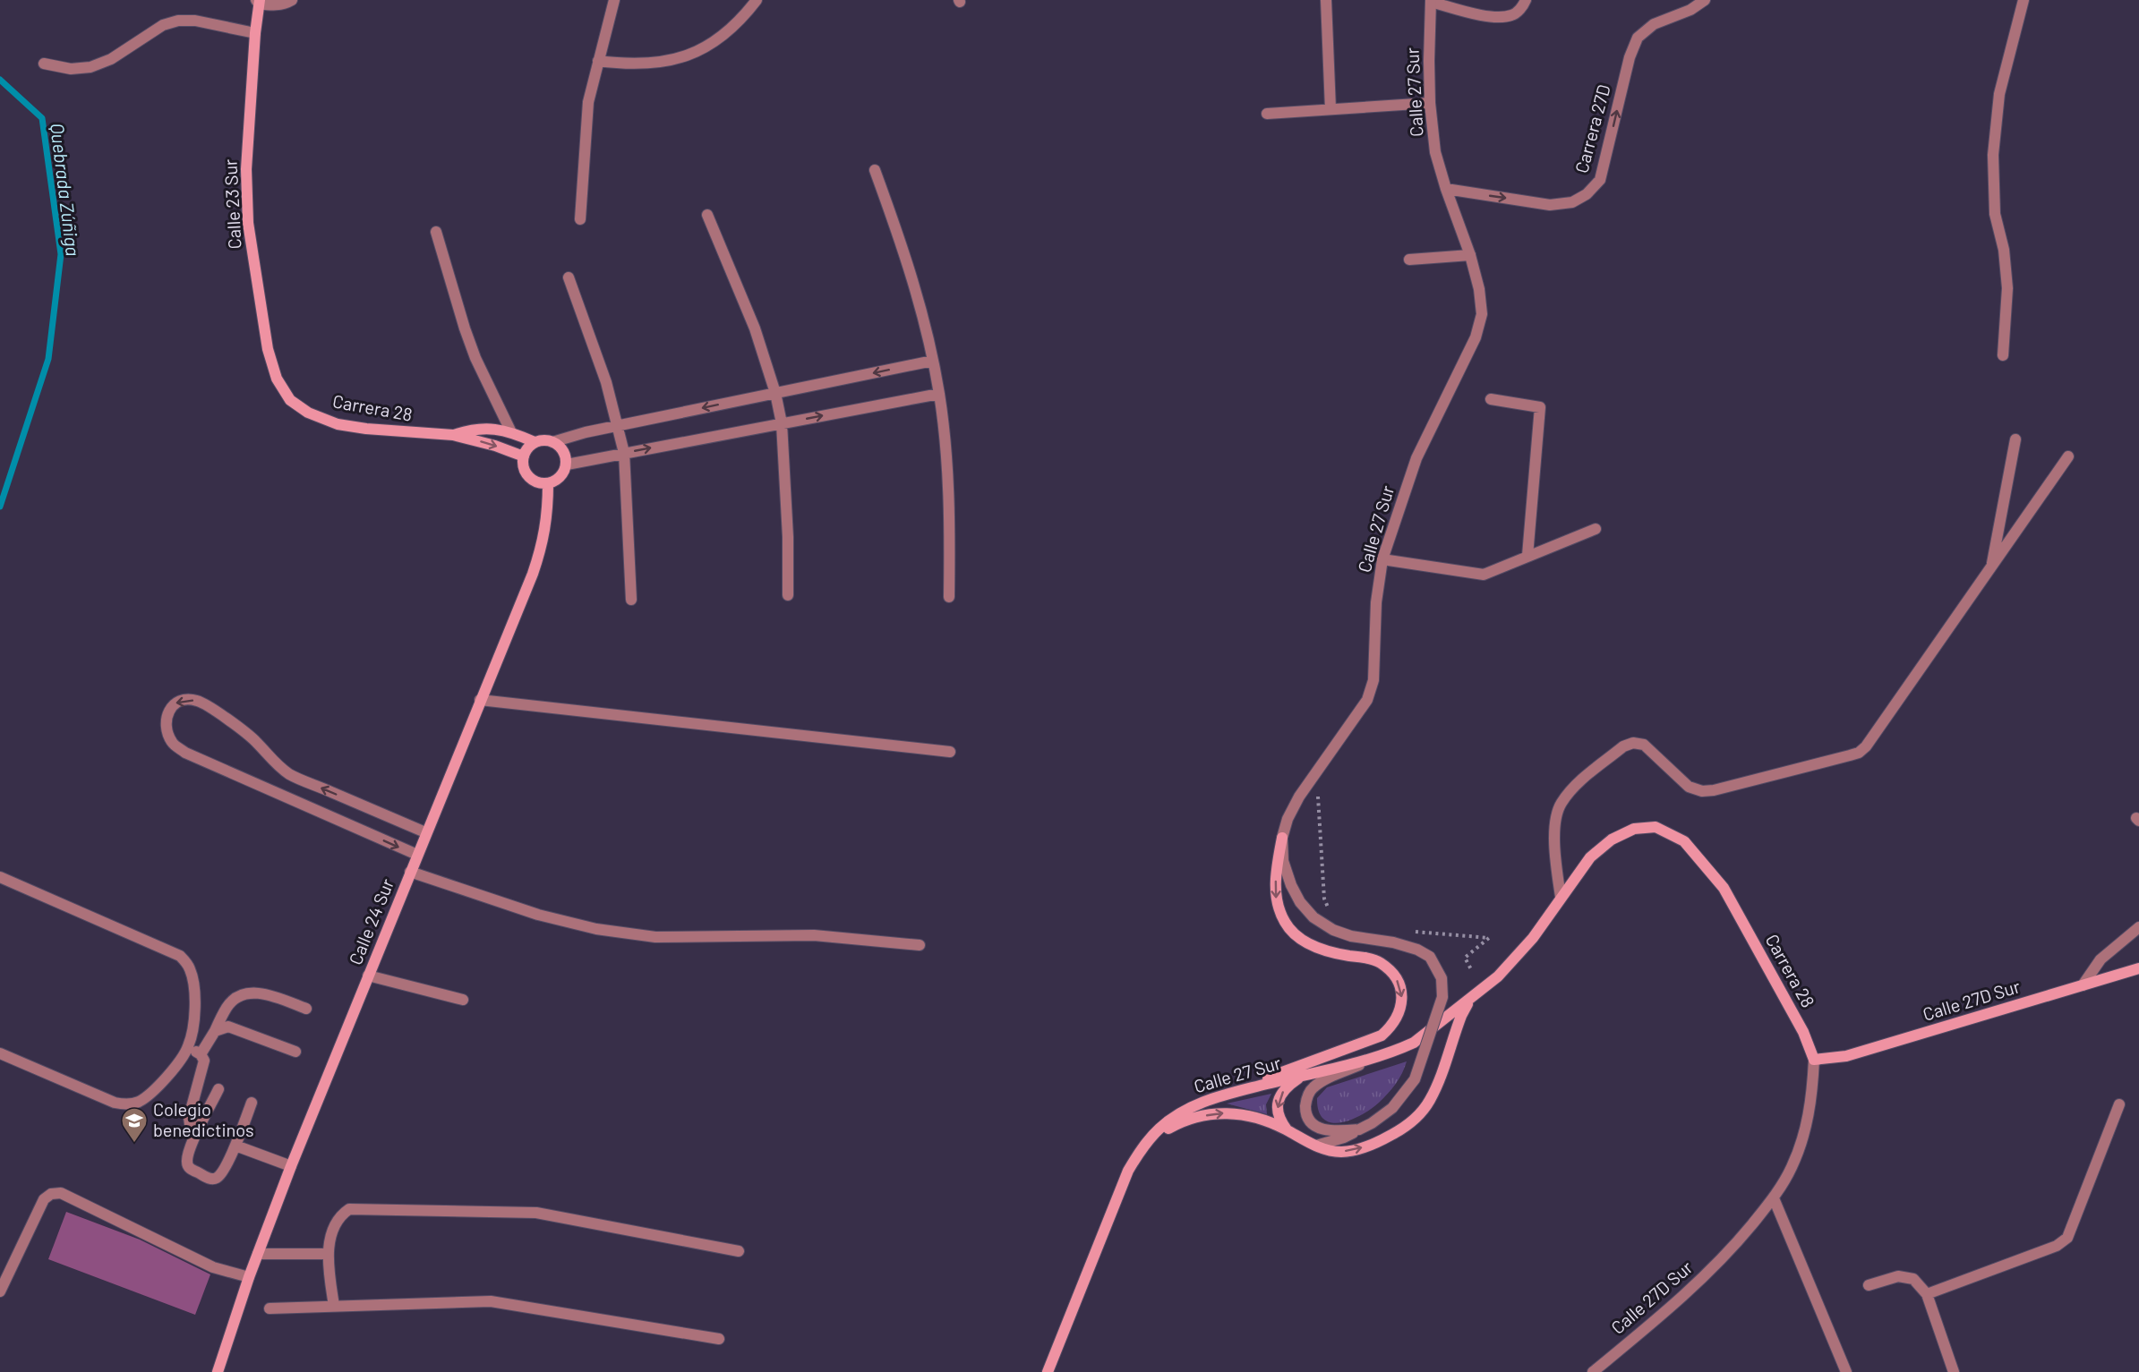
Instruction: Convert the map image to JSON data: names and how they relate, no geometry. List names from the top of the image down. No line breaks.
{"streets":{"street":["Calle 27 Sur","Carrera 27D","Calle 23 Sur","Carrera 28","Calle 24 Sur","Calle 27D Sur"]},"crossings":[["Calle 27 Sur","Carrera 27D"],["Calle 27 Sur","Carrera 28"],["Calle 23 Sur","Carrera 28"],["Carrera 28","Calle 24 Sur"],["Carrera 28","Calle 27D Sur"]],"one_way":["Carrera 27D"],"water":["Quebrada Zúñiga"],"places":{"school or university":["Colegio benedictinos"]}}
